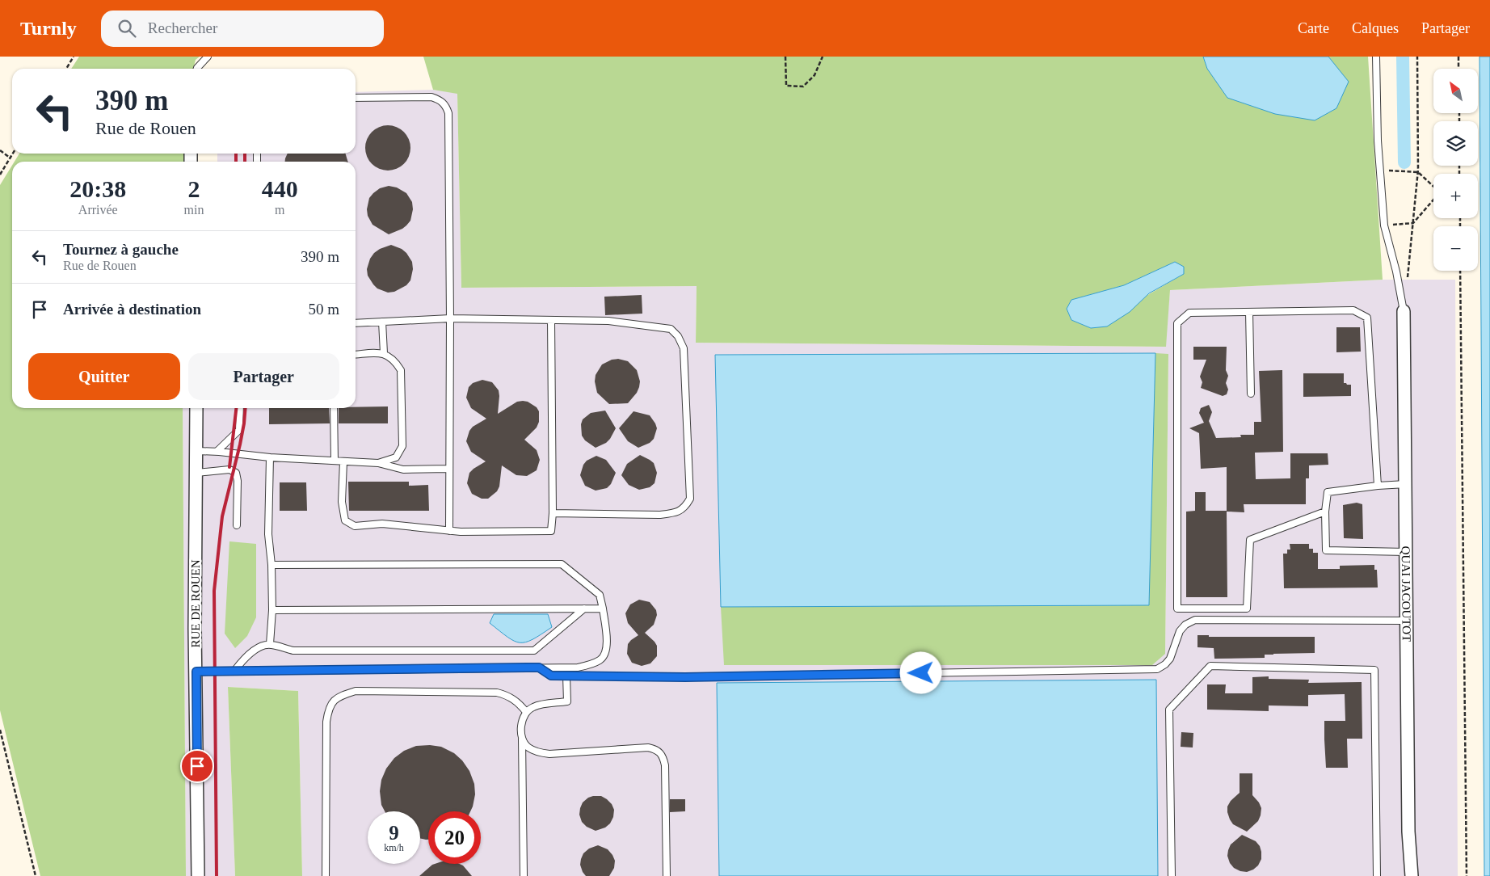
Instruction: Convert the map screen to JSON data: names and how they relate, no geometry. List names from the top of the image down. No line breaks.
{"streets":{"street":["QUAI JACOUTOT","RUE DE ROUEN"]},"north":"top left","page":{"header":"Turnly","search":"Rechercher","nav":["Carte","Calques","Partager"],"map_buttons":["+","−"],"turn":["390 m","Rue de Rouen"],"eta":["20:38","Arrivée","2","min","440","m"],"list":[{"name":"Tournez à gauche","note":"Rue de Rouen","value":"390 m"},{"name":"Arrivée à destination","value":"50 m"}],"buttons":["Quitter","Partager"],"speed":"9 km/h","limit":"20"}}
